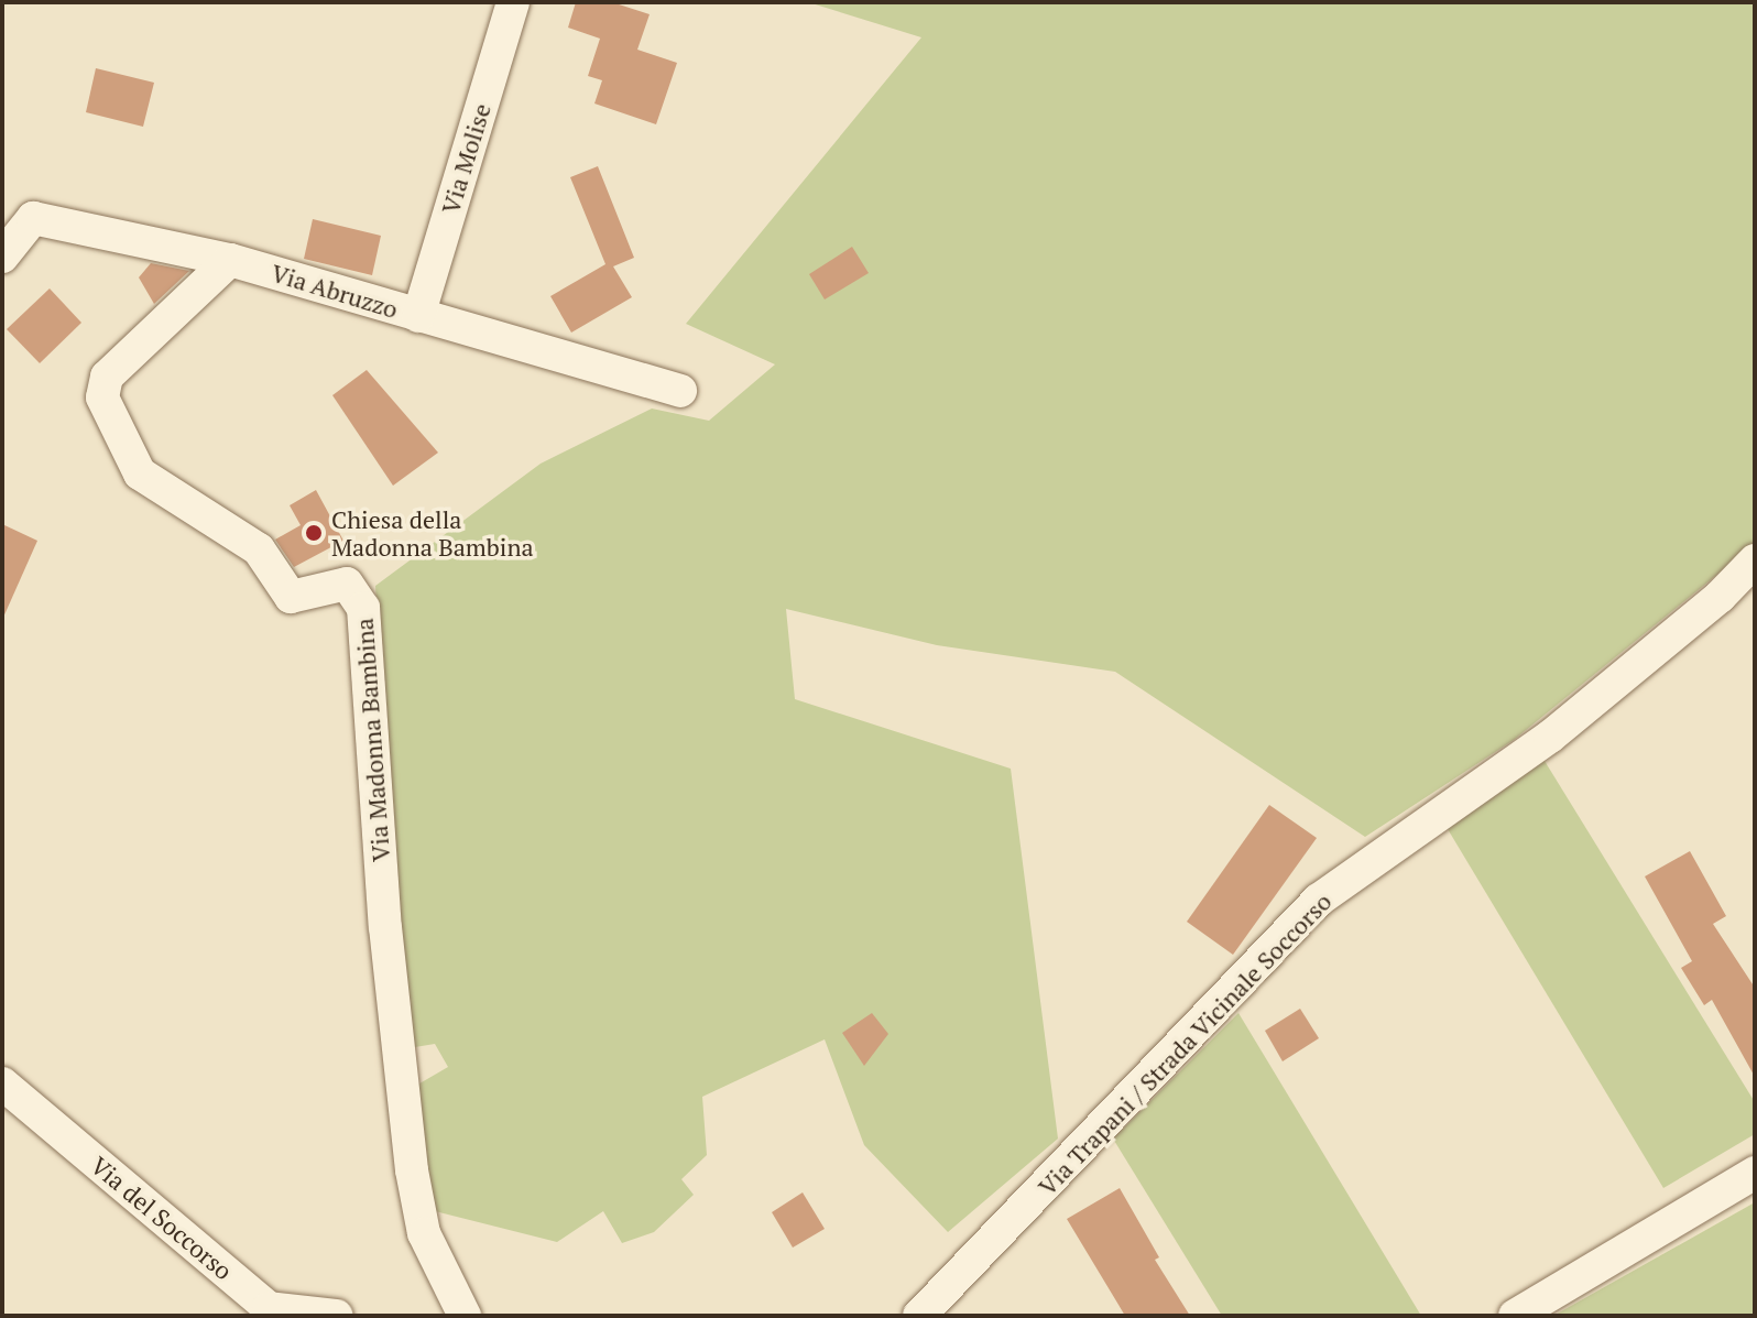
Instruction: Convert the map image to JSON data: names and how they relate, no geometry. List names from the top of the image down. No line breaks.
{"streets":{"street":["Via Molise","Via Abruzzo","Via Madonna Bambina","Via Trapani / Strada Vicinale Soccorso","Via del Soccorso"]},"crossings":[["Via Molise","Via Abruzzo"],["Via Abruzzo","Via Madonna Bambina"]],"places":["Chiesa della Madonna Bambina"]}
